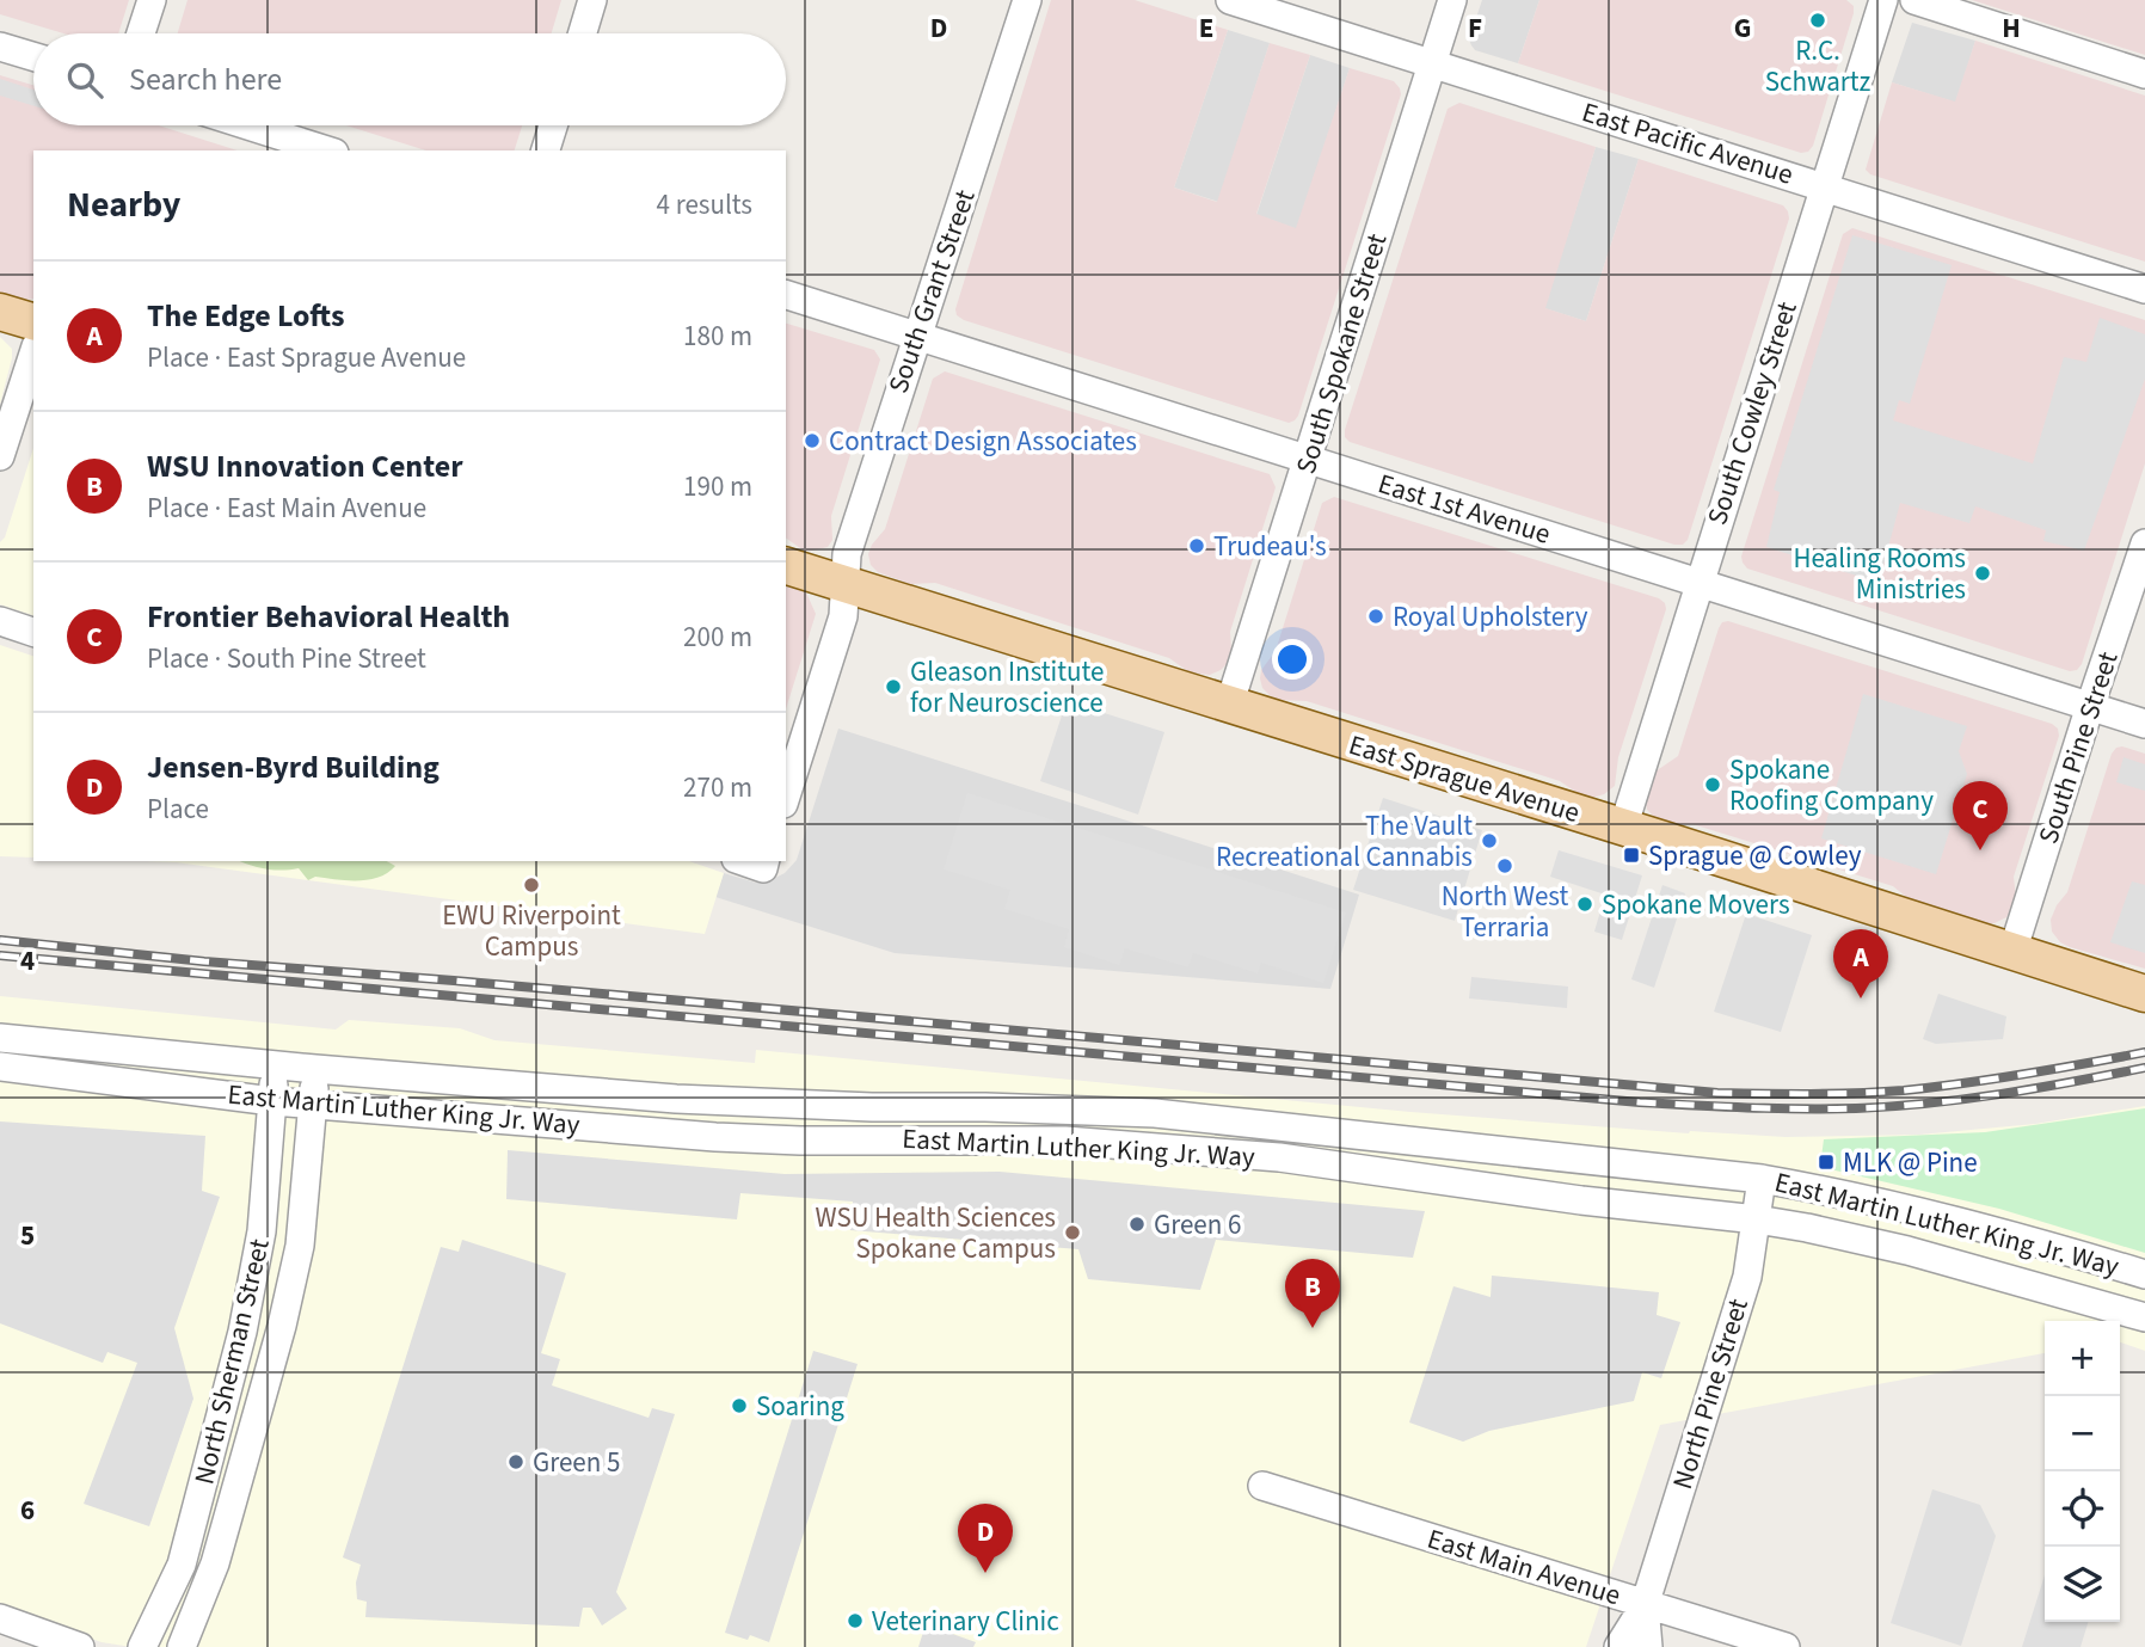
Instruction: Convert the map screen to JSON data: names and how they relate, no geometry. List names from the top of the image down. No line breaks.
{"streets":{"main road":["East Sprague Avenue"],"street":["East Pacific Avenue","South Grant Street","South Spokane Street","South Cowley Street","East 1st Avenue","South Pine Street","East Martin Luther King Jr. Way","North Sherman Street","North Pine Street","East Main Avenue"]},"crossings":[["East Pacific Avenue","South Spokane Street"],["East Pacific Avenue","South Cowley Street"],["South Grant Street","East 1st Avenue"],["South Grant Street","East Sprague Avenue"],["South Spokane Street","East 1st Avenue"],["South Spokane Street","East Sprague Avenue"],["South Cowley Street","East 1st Avenue"],["South Cowley Street","East Sprague Avenue"],["East 1st Avenue","South Pine Street"],["South Pine Street","East Sprague Avenue"],["East Martin Luther King Jr. Way","North Sherman Street"],["East Martin Luther King Jr. Way","North Pine Street"],["North Pine Street","East Main Avenue"]],"places":{"other":["R.C. Schwartz","Contract Design Associates","Trudeau's","Healing Rooms Ministries","Royal Upholstery","Gleason Institute for Neuroscience","Spokane Roofing Company","The Vault Recreational Cannabis","North West Terraria","EWU Riverpoint Campus","Spokane Movers","Green 6","WSU Health Sciences Spokane Campus","Soaring","Green 5","Veterinary Clinic"],"transit":["Sprague @ Cowley","MLK @ Pine"]},"page":{"search":"Search here","heading":["Nearby","4 results"],"list":[{"mark":"A","name":"The Edge Lofts","note":"Place · East Sprague Avenue","value":"180 m"},{"mark":"B","name":"WSU Innovation Center","note":"Place · East Main Avenue","value":"190 m"},{"mark":"C","name":"Frontier Behavioral Health","note":"Place · South Pine Street","value":"200 m"},{"mark":"D","name":"Jensen-Byrd Building","note":"Place","value":"270 m"}],"pins":["C","A","B","D"],"map_buttons":["+","−"]},"grid":{"columns":["D","E","F","G","H"],"rows":["4","5","6"]}}
